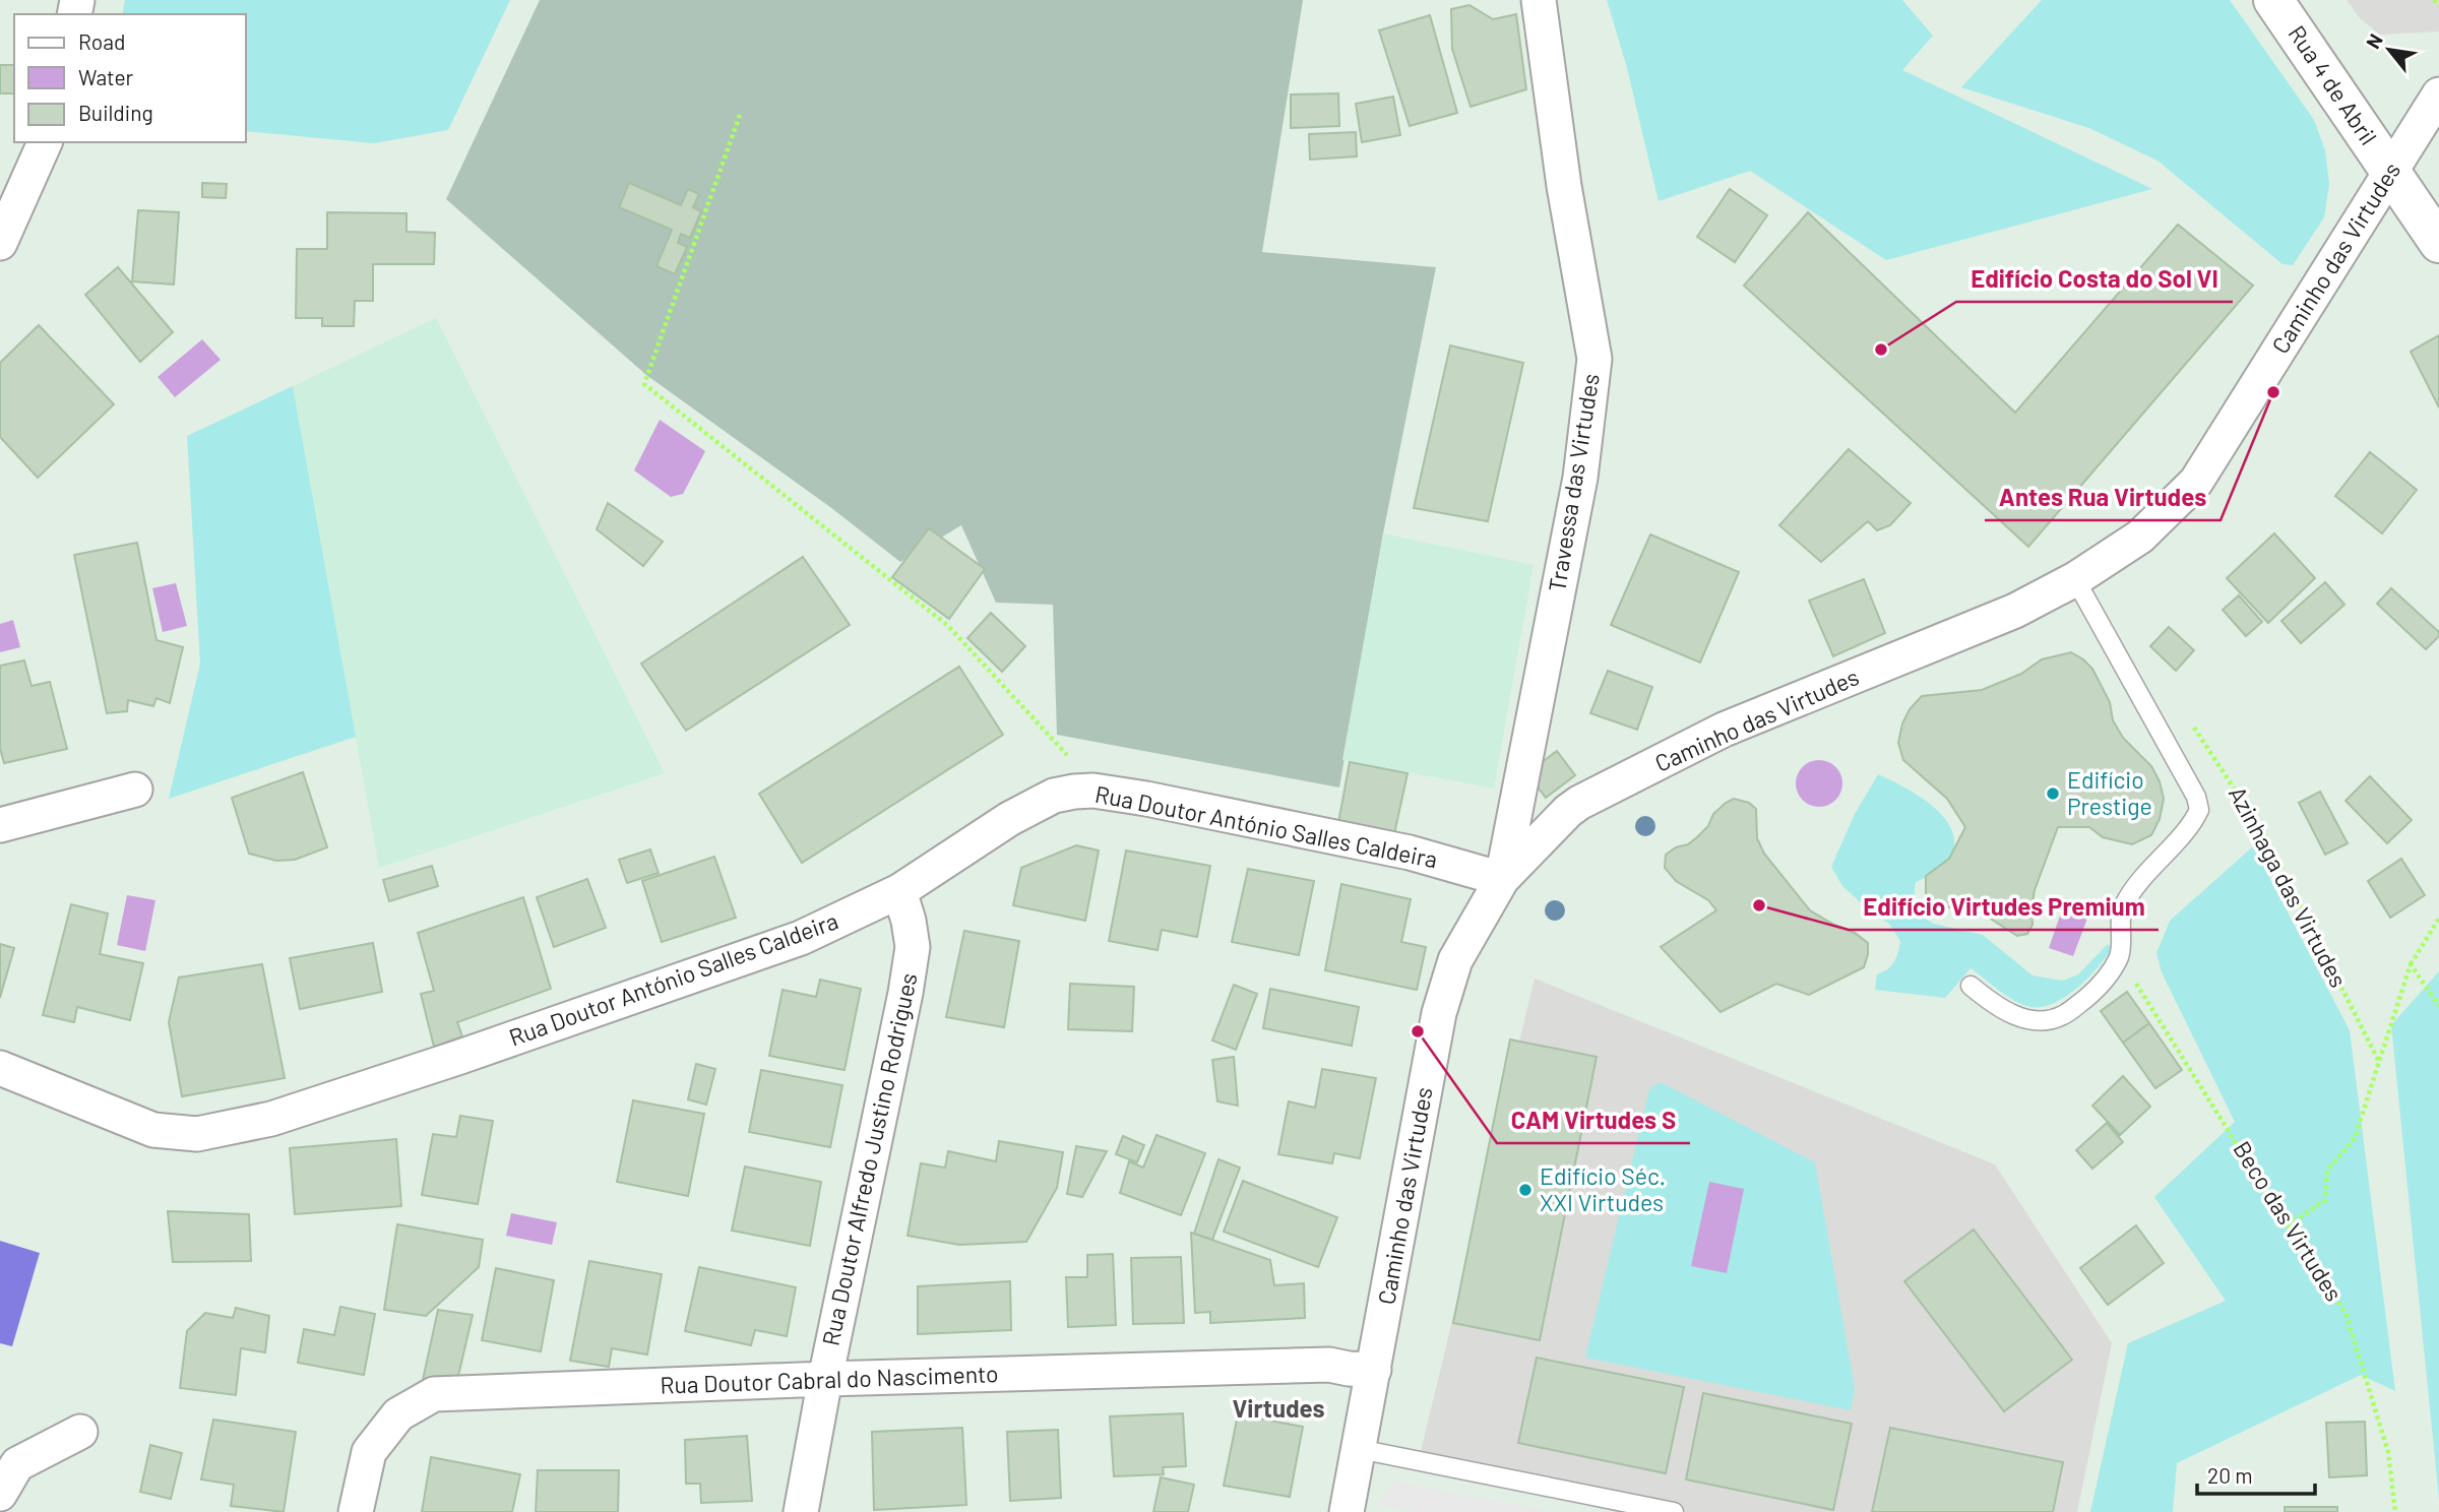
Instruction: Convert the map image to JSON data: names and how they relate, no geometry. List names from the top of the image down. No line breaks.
{"streets":{"street":["Rua 4 de Abril","Caminho das Virtudes","Travessa das Virtudes","Rua Doutor António Salles Caldeira","Rua Doutor Alfredo Justino Rodrigues","Rua Doutor Cabral do Nascimento"],"path":["Azinhaga das Virtudes","Beco das Virtudes"]},"crossings":[["Rua 4 de Abril","Caminho das Virtudes"],["Caminho das Virtudes","Travessa das Virtudes"],["Caminho das Virtudes","Rua Doutor António Salles Caldeira"],["Caminho das Virtudes","Rua Doutor Cabral do Nascimento"],["Travessa das Virtudes","Rua Doutor António Salles Caldeira"],["Rua Doutor António Salles Caldeira","Rua Doutor Alfredo Justino Rodrigues"],["Rua Doutor Alfredo Justino Rodrigues","Rua Doutor Cabral do Nascimento"]],"districts":["Virtudes"],"places":["Edifício Costa do Sol VI","Antes Rua Virtudes","Edifício Prestige","Edifício Virtudes Premium","CAM Virtudes S","Edifício Séc. XXI Virtudes"],"legend":["Road","Water","Building"],"scale_bar":"20 m","north":"top left"}
